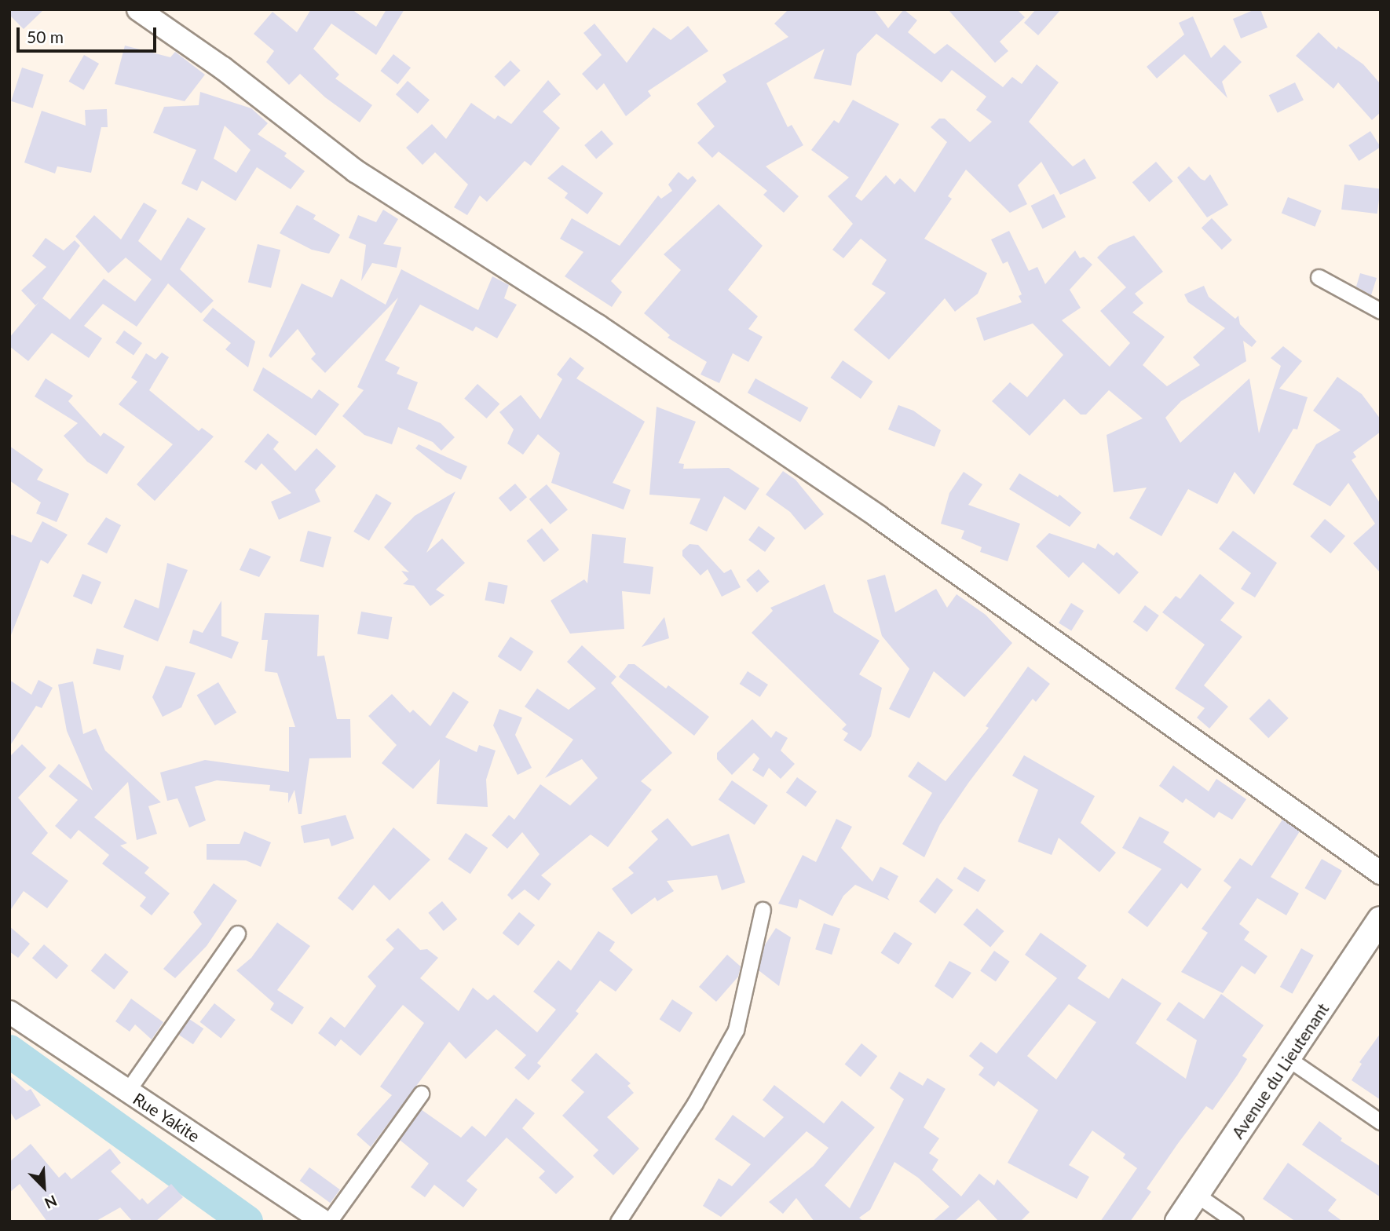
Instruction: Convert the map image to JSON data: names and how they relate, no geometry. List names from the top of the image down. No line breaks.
{"streets":{"main road":["Avenue du Lieutenant"],"street":["Rue Yakite"]},"scale_bar":"50 m","north":"bottom right"}
